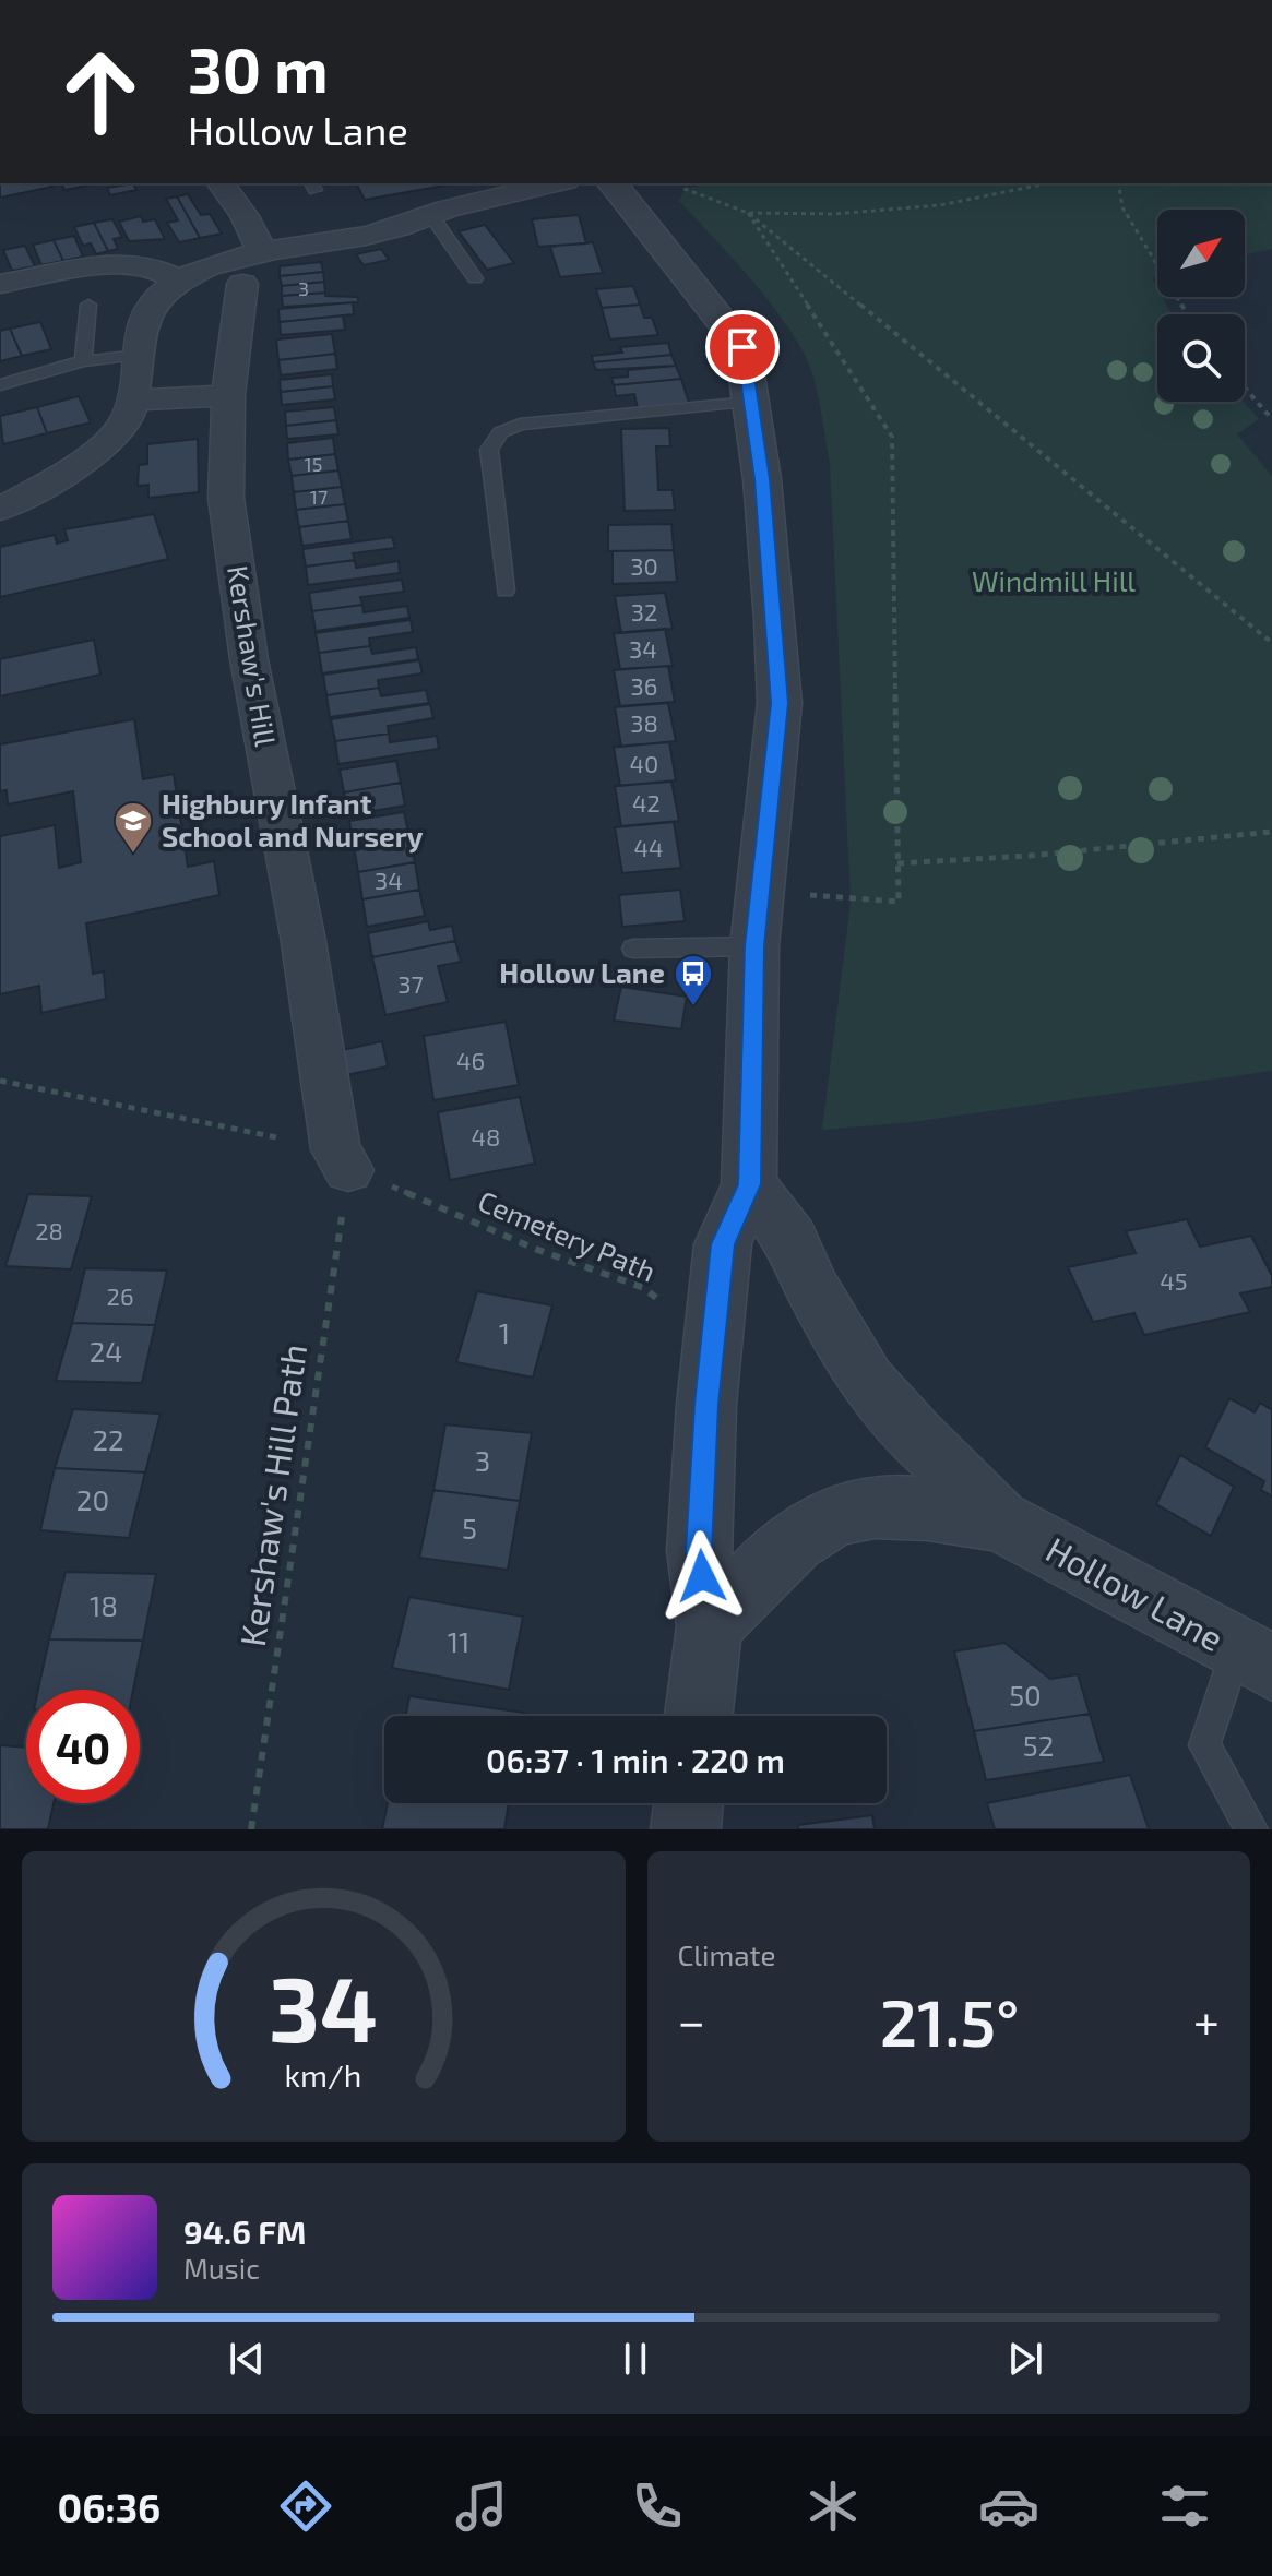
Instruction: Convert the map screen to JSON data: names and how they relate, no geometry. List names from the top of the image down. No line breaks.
{"streets":{"street":["Kershaw's Hill","Hollow Lane"],"path":["Cemetery Path","Kershaw's Hill Path"]},"crossings":[["Kershaw's Hill","Cemetery Path"],["Kershaw's Hill","Kershaw's Hill Path"],["Cemetery Path","Kershaw's Hill Path"]],"parks":["Windmill Hill"],"places":{"school or university":["Highbury Infant School and Nursery"],"bus stop":["Hollow Lane"]},"house_numbers":["3","15","17","30","32","34","36","38","40","42","44","34","37","46","48","28","45","26","1","24","22","3","20","5","18","11","50","52"],"north":"top right","page":{"turn":["30 m","Hollow Lane"],"limit":"40","trip":"06:37 · 1 min · 220 m","tile":"Climate","heat":["−","21.5°","+"],"song":["94.6 FM","Music"],"tabs":"06:36","gauge":["34","km/h"]}}
